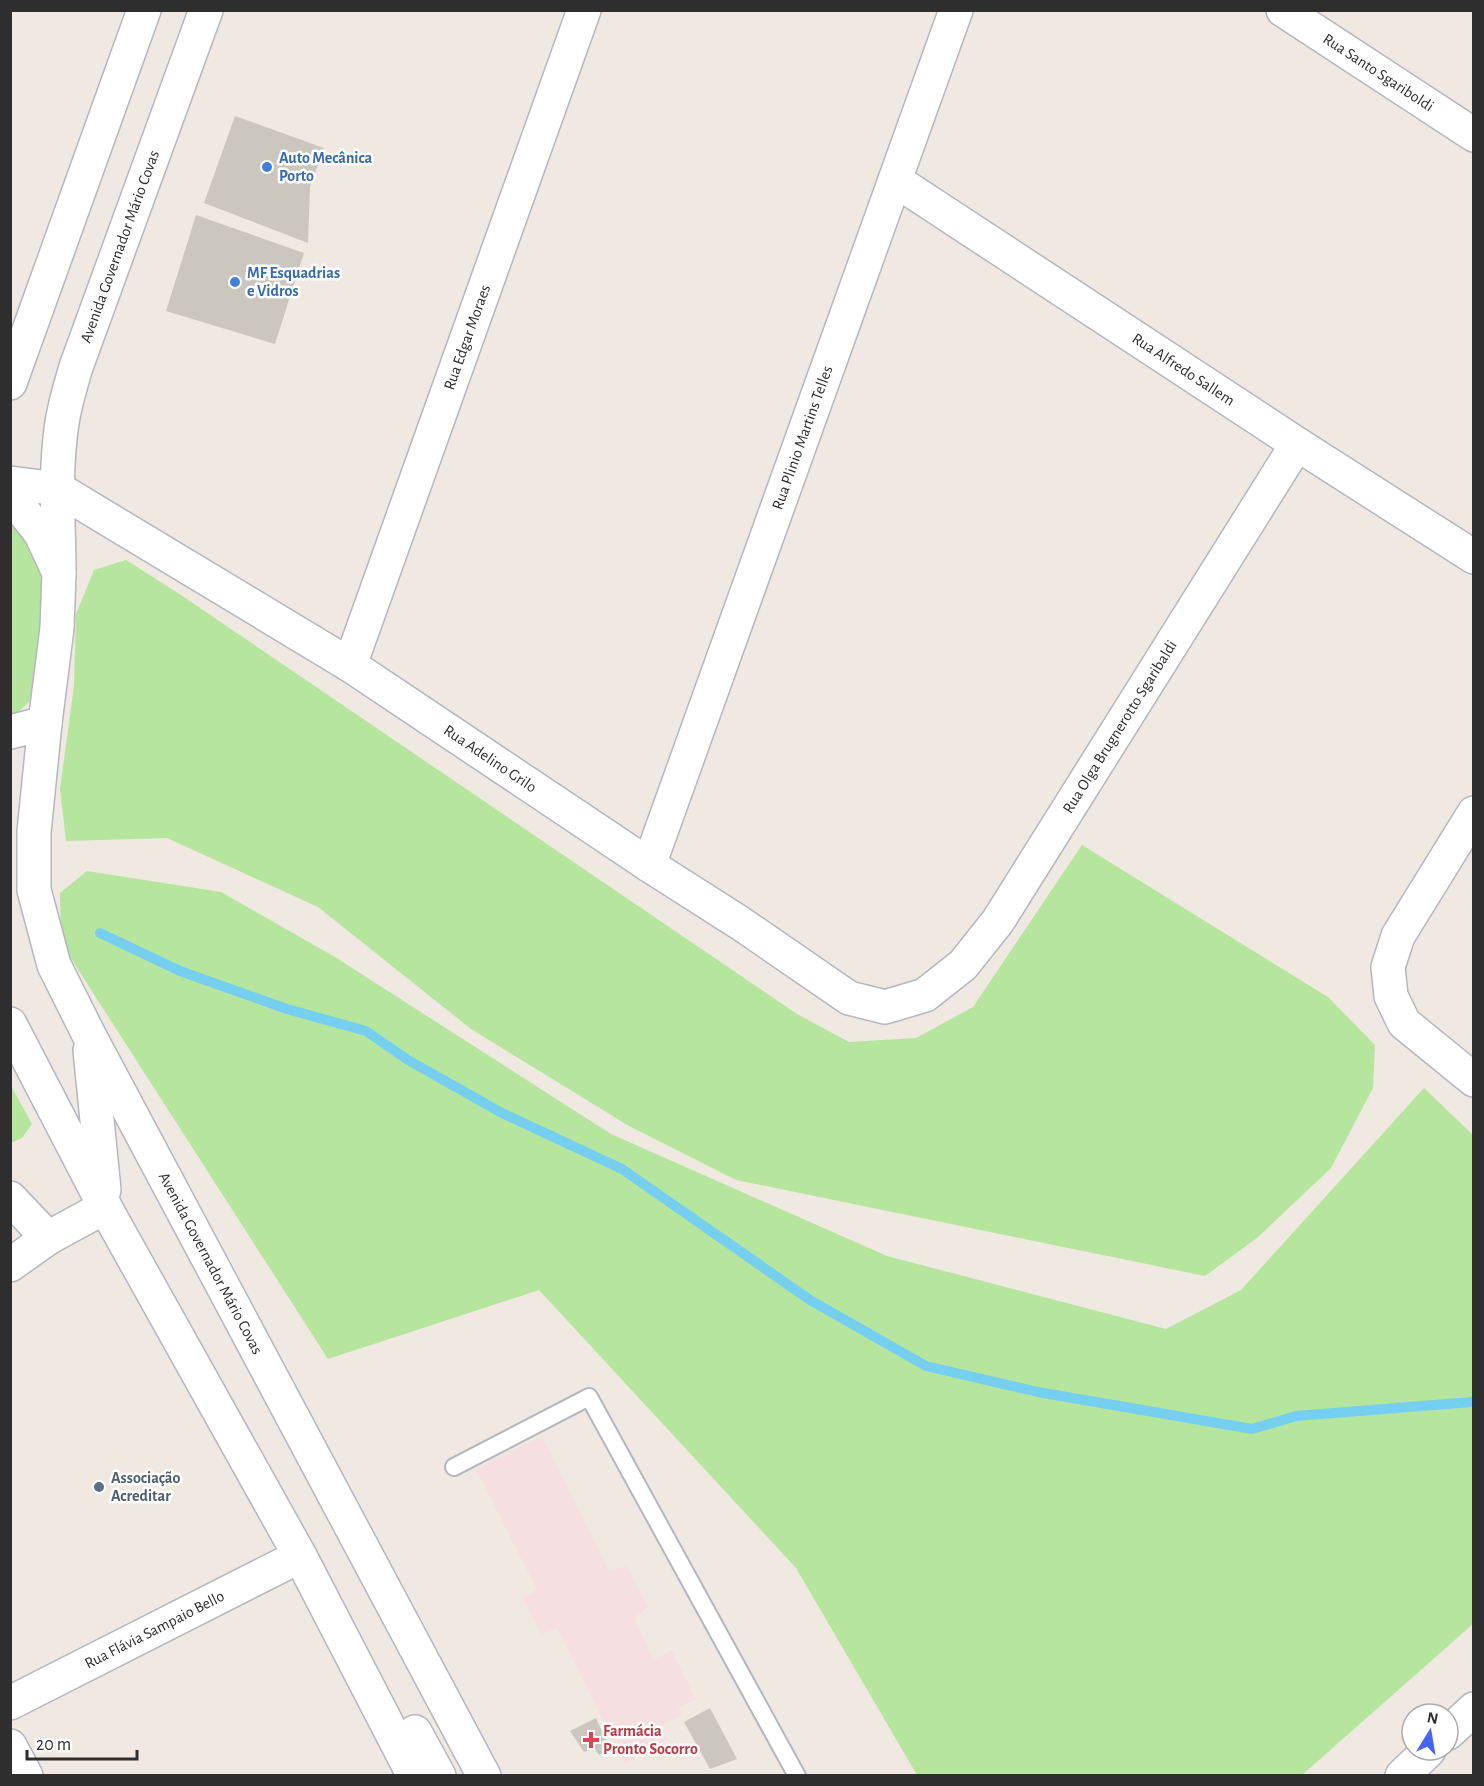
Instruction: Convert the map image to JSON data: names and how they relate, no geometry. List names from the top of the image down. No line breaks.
{"streets":{"street":["Rua Santo Sgariboldi","Avenida Governador Mário Covas","Rua Edgar Moraes","Rua Alfredo Sallem","Rua Plinio Martins Telles","Rua Olga Brugnerotto Sgaribaldi","Rua Adelino Grilo","Rua Flávia Sampaio Bello"]},"crossings":[["Avenida Governador Mário Covas","Rua Adelino Grilo"],["Rua Edgar Moraes","Rua Adelino Grilo"],["Rua Alfredo Sallem","Rua Plinio Martins Telles"],["Rua Alfredo Sallem","Rua Olga Brugnerotto Sgaribaldi"],["Rua Plinio Martins Telles","Rua Adelino Grilo"],["Rua Olga Brugnerotto Sgaribaldi","Rua Adelino Grilo"]],"places":{"other":["Auto Mecânica Porto","MF Esquadrias e Vidros","Associação Acreditar"],"health":["Farmácia Pronto Socorro"]},"scale_bar":"20 m","north":"top"}
